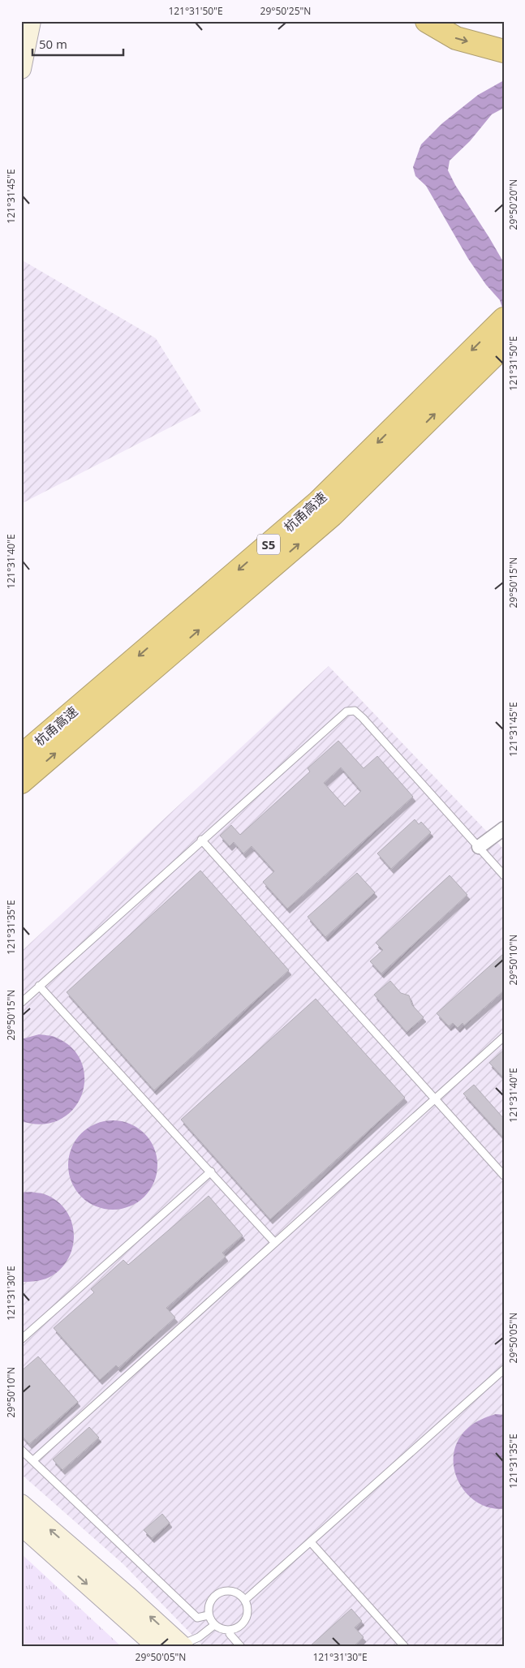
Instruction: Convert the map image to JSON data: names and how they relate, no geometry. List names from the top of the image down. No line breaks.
{"streets":{"highway":["杭甬高速","S5"]},"scale_bar":"50 m","coordinates":["121°31'50\"E","29°50'25\"N","121°31'45\"E","29°50'20\"N","121°31'40\"E","29°50'15\"N","121°31'35\"E","29°50'10\"N","121°31'30\"E","29°50'05\"N"]}
